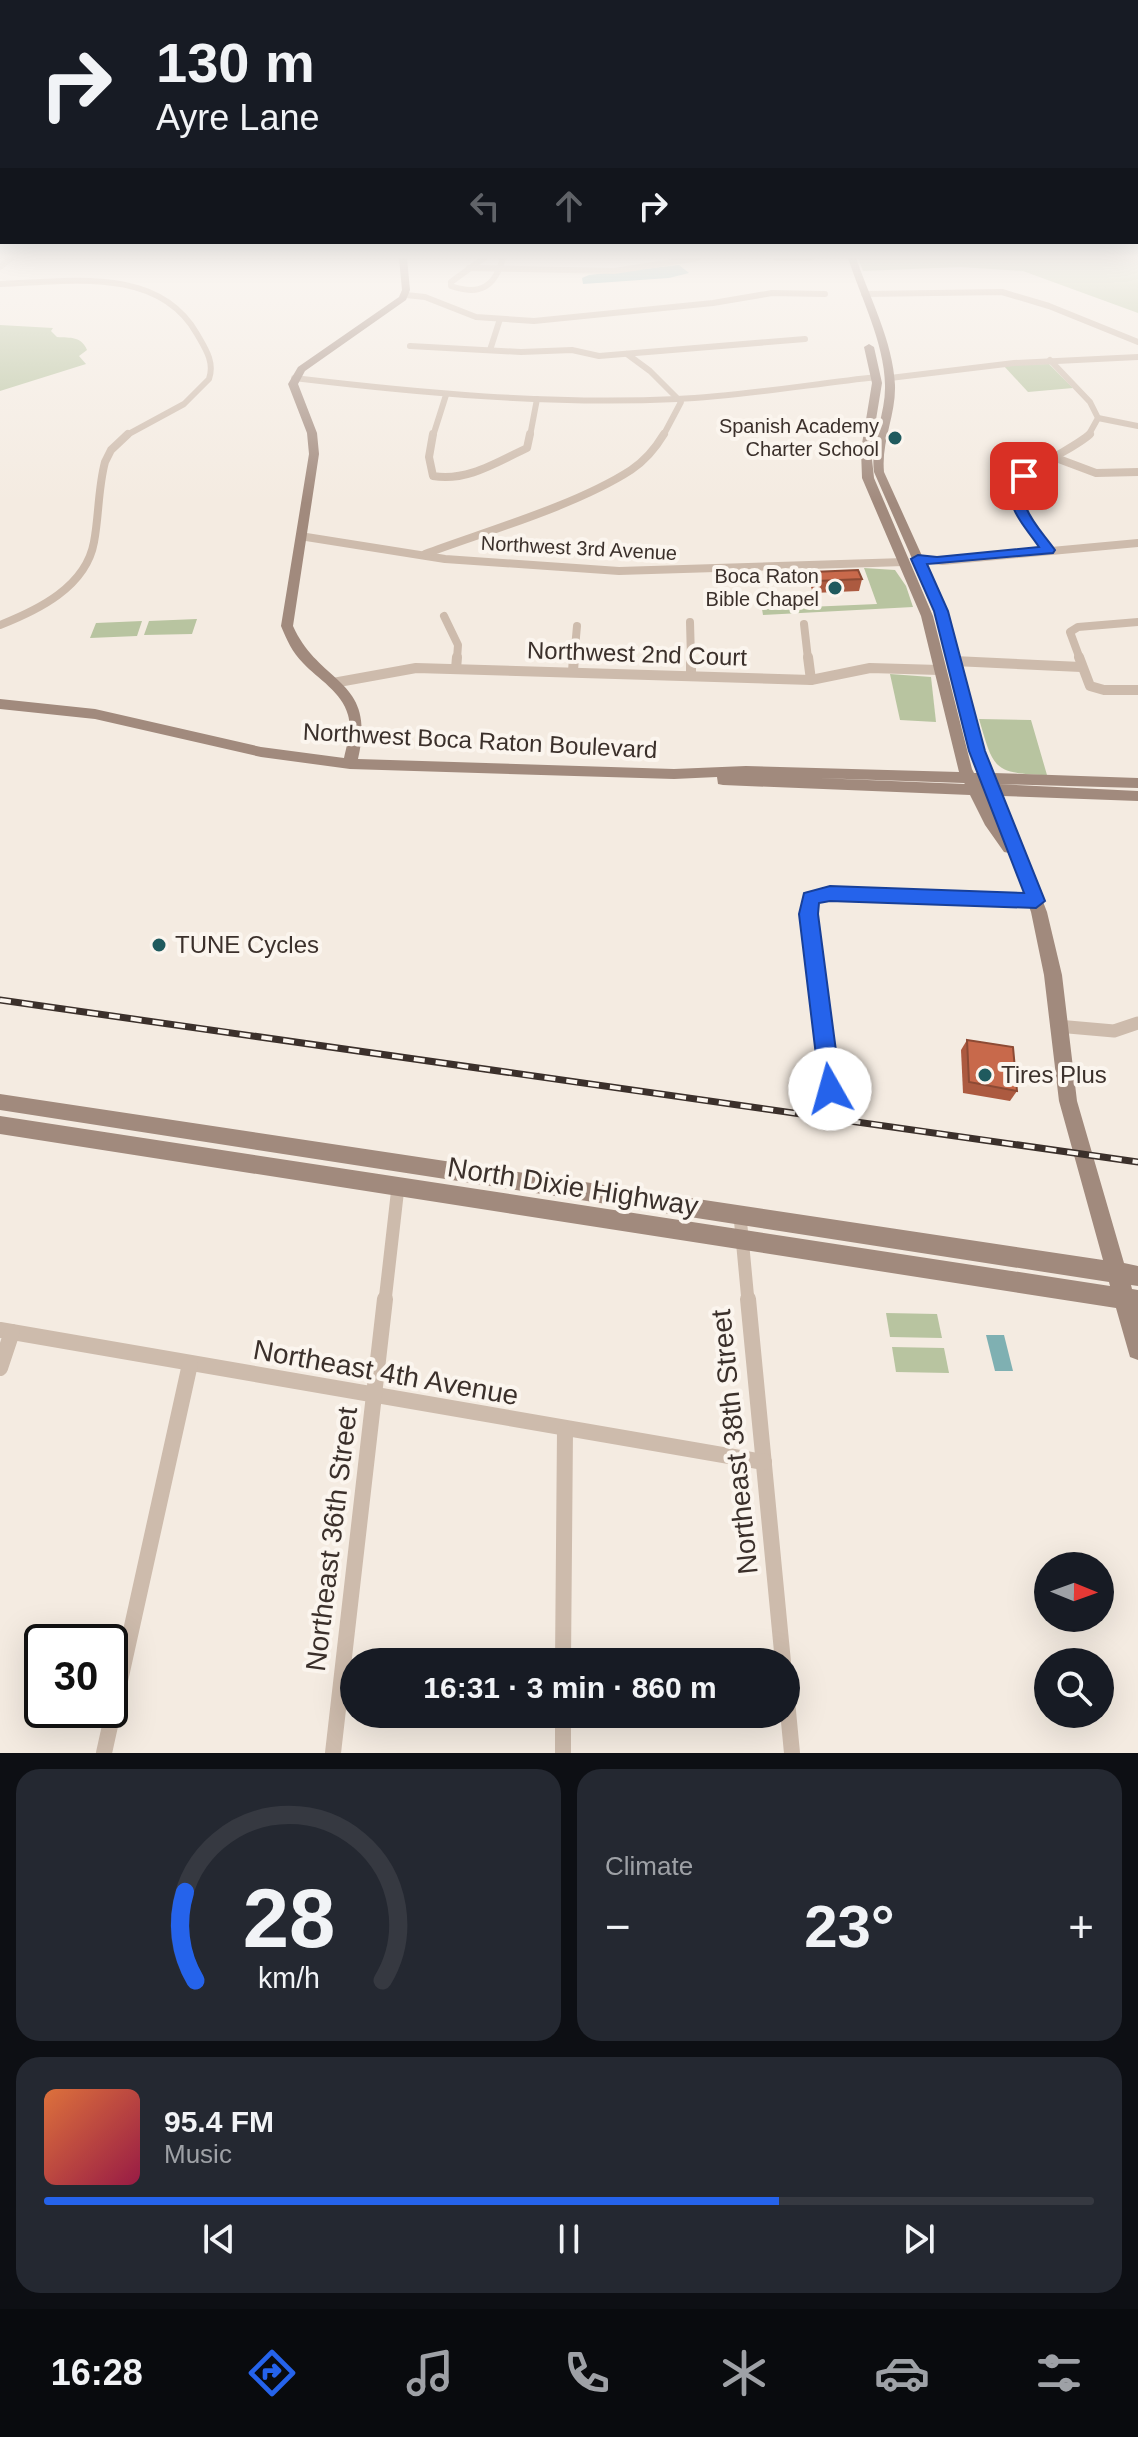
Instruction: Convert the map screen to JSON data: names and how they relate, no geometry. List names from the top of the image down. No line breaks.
{"streets":{"main road":["Northwest Boca Raton Boulevard","North Dixie Highway"],"street":["Northwest 3rd Avenue","Northwest 2nd Court","Northeast 4th Avenue","Northeast 38th Street","Northeast 36th Street"]},"crossings":[["North Dixie Highway","Northeast 38th Street"],["North Dixie Highway","Northeast 36th Street"],["Northeast 4th Avenue","Northeast 38th Street"],["Northeast 4th Avenue","Northeast 36th Street"]],"places":["Spanish Academy Charter School","Boca Raton Bible Chapel","TUNE Cycles","Tires Plus"],"north":"right","page":{"turn":["130 m","Ayre Lane"],"limit":"30","trip":"16:31 · 3 min · 860 m","tile":"Climate","heat":["−","23°","+"],"song":["95.4 FM","Music"],"tabs":"16:28","gauge":["28","km/h"]}}
